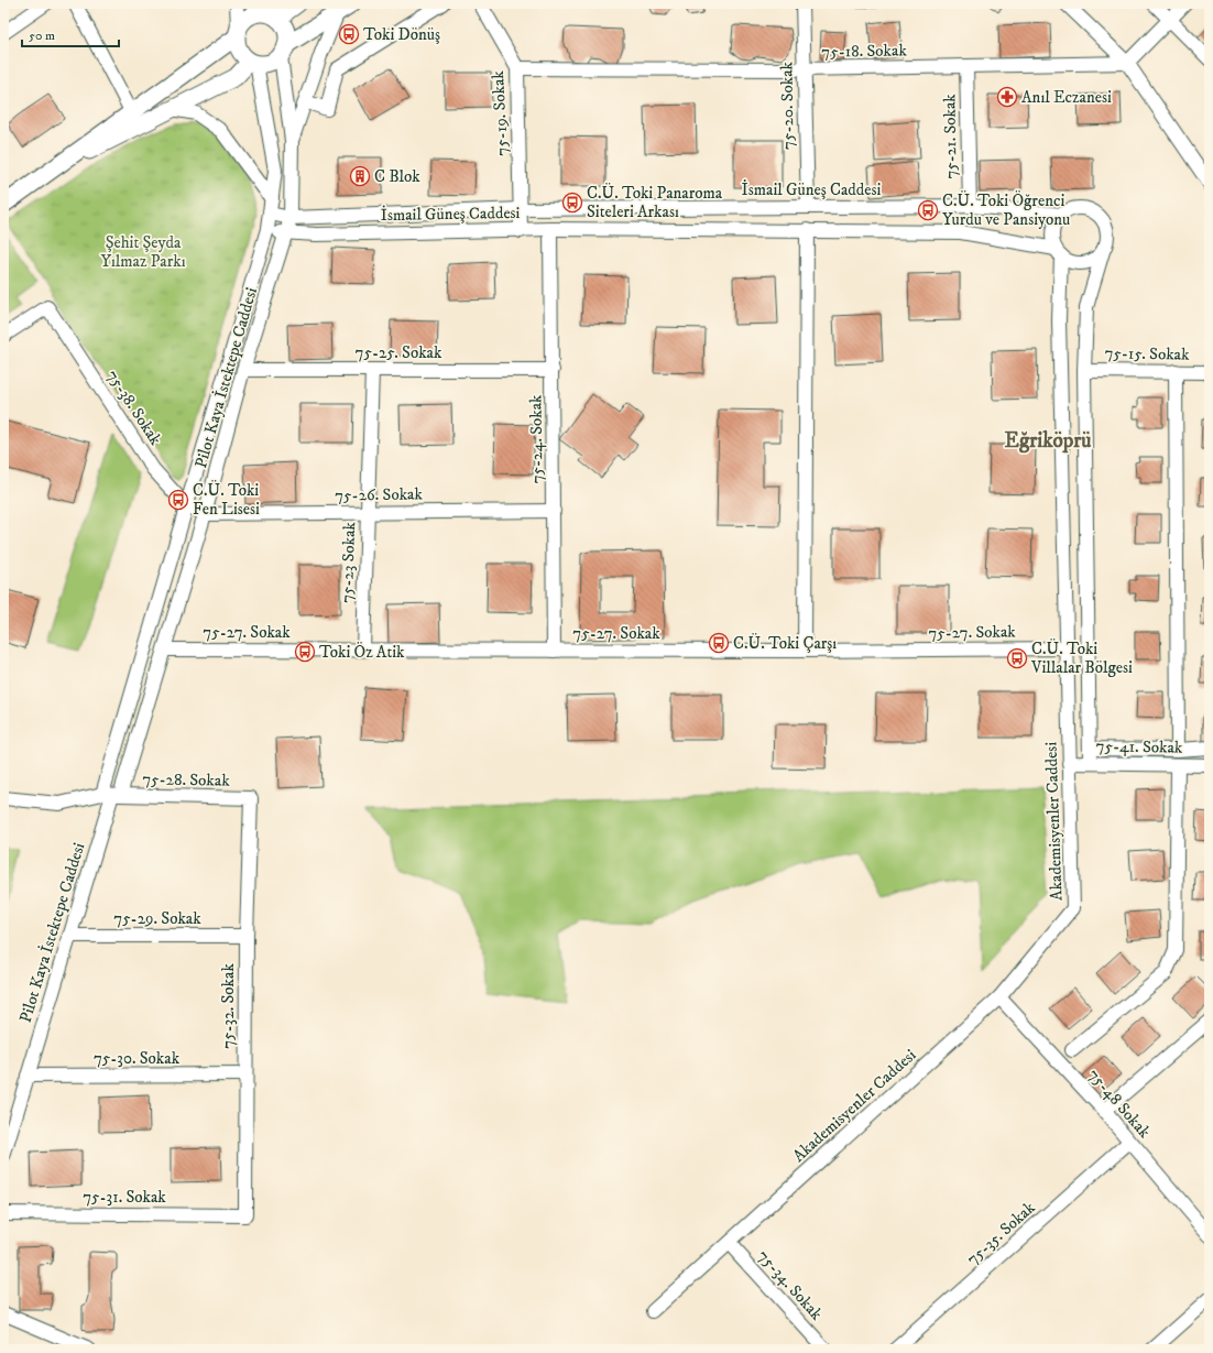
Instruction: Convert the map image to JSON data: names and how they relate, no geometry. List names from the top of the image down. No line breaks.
{"streets":{"street":["75-18. Sokak","75-20. Sokak","75-19. Sokak","75-21. Sokak","İsmail Güneş Caddesi","75-25. Sokak","75-15. Sokak","Pilot Kaya İstektepe Caddesi","75-38. Sokak","75-24. Sokak","75-26. Sokak","75-23 Sokak","75-27. Sokak","75-41. Sokak","75-28. Sokak","Akademisyenler Caddesi","75-29. Sokak","75-32. Sokak","75-30. Sokak","75-48 Sokak","75-31. Sokak","75-35. Sokak","75-34. Sokak"]},"crossings":[["75-18. Sokak","75-20. Sokak"],["75-18. Sokak","75-19. Sokak"],["75-18. Sokak","75-21. Sokak"],["75-20. Sokak","İsmail Güneş Caddesi"],["75-19. Sokak","İsmail Güneş Caddesi"],["75-21. Sokak","İsmail Güneş Caddesi"],["İsmail Güneş Caddesi","Pilot Kaya İstektepe Caddesi"],["İsmail Güneş Caddesi","75-24. Sokak"],["İsmail Güneş Caddesi","Akademisyenler Caddesi"],["75-25. Sokak","Pilot Kaya İstektepe Caddesi"],["75-25. Sokak","75-24. Sokak"],["75-25. Sokak","75-23 Sokak"],["Pilot Kaya İstektepe Caddesi","75-38. Sokak"],["Pilot Kaya İstektepe Caddesi","75-26. Sokak"],["Pilot Kaya İstektepe Caddesi","75-27. Sokak"],["Pilot Kaya İstektepe Caddesi","75-28. Sokak"],["Pilot Kaya İstektepe Caddesi","75-29. Sokak"],["Pilot Kaya İstektepe Caddesi","75-30. Sokak"],["75-38. Sokak","75-26. Sokak"],["75-24. Sokak","75-26. Sokak"],["75-24. Sokak","75-27. Sokak"],["75-26. Sokak","75-23 Sokak"],["75-23 Sokak","75-27. Sokak"],["75-27. Sokak","Akademisyenler Caddesi"],["75-41. Sokak","Akademisyenler Caddesi"],["75-28. Sokak","75-32. Sokak"],["Akademisyenler Caddesi","75-48 Sokak"],["Akademisyenler Caddesi","75-34. Sokak"],["75-29. Sokak","75-32. Sokak"],["75-32. Sokak","75-30. Sokak"],["75-32. Sokak","75-31. Sokak"],["75-48 Sokak","75-35. Sokak"]],"districts":["Eğriköprü"],"parks":["Şehit Şeyda Yılmaz Parkı"],"places":{"bus stop":["Toki Dönüş","C.Ü. Toki Panaroma Siteleri Arkası","C.Ü. Toki Öğrenci Yurdu ve Pansiyonu","C.Ü. Toki Fen Lisesi","C.Ü. Toki Çarşı","Toki Öz Atik","C.Ü. Toki Villalar Bölgesi"],"pharmacy":["Anıl Eczanesi"],"building":["C Blok"]},"scale_bar":"50 m"}
